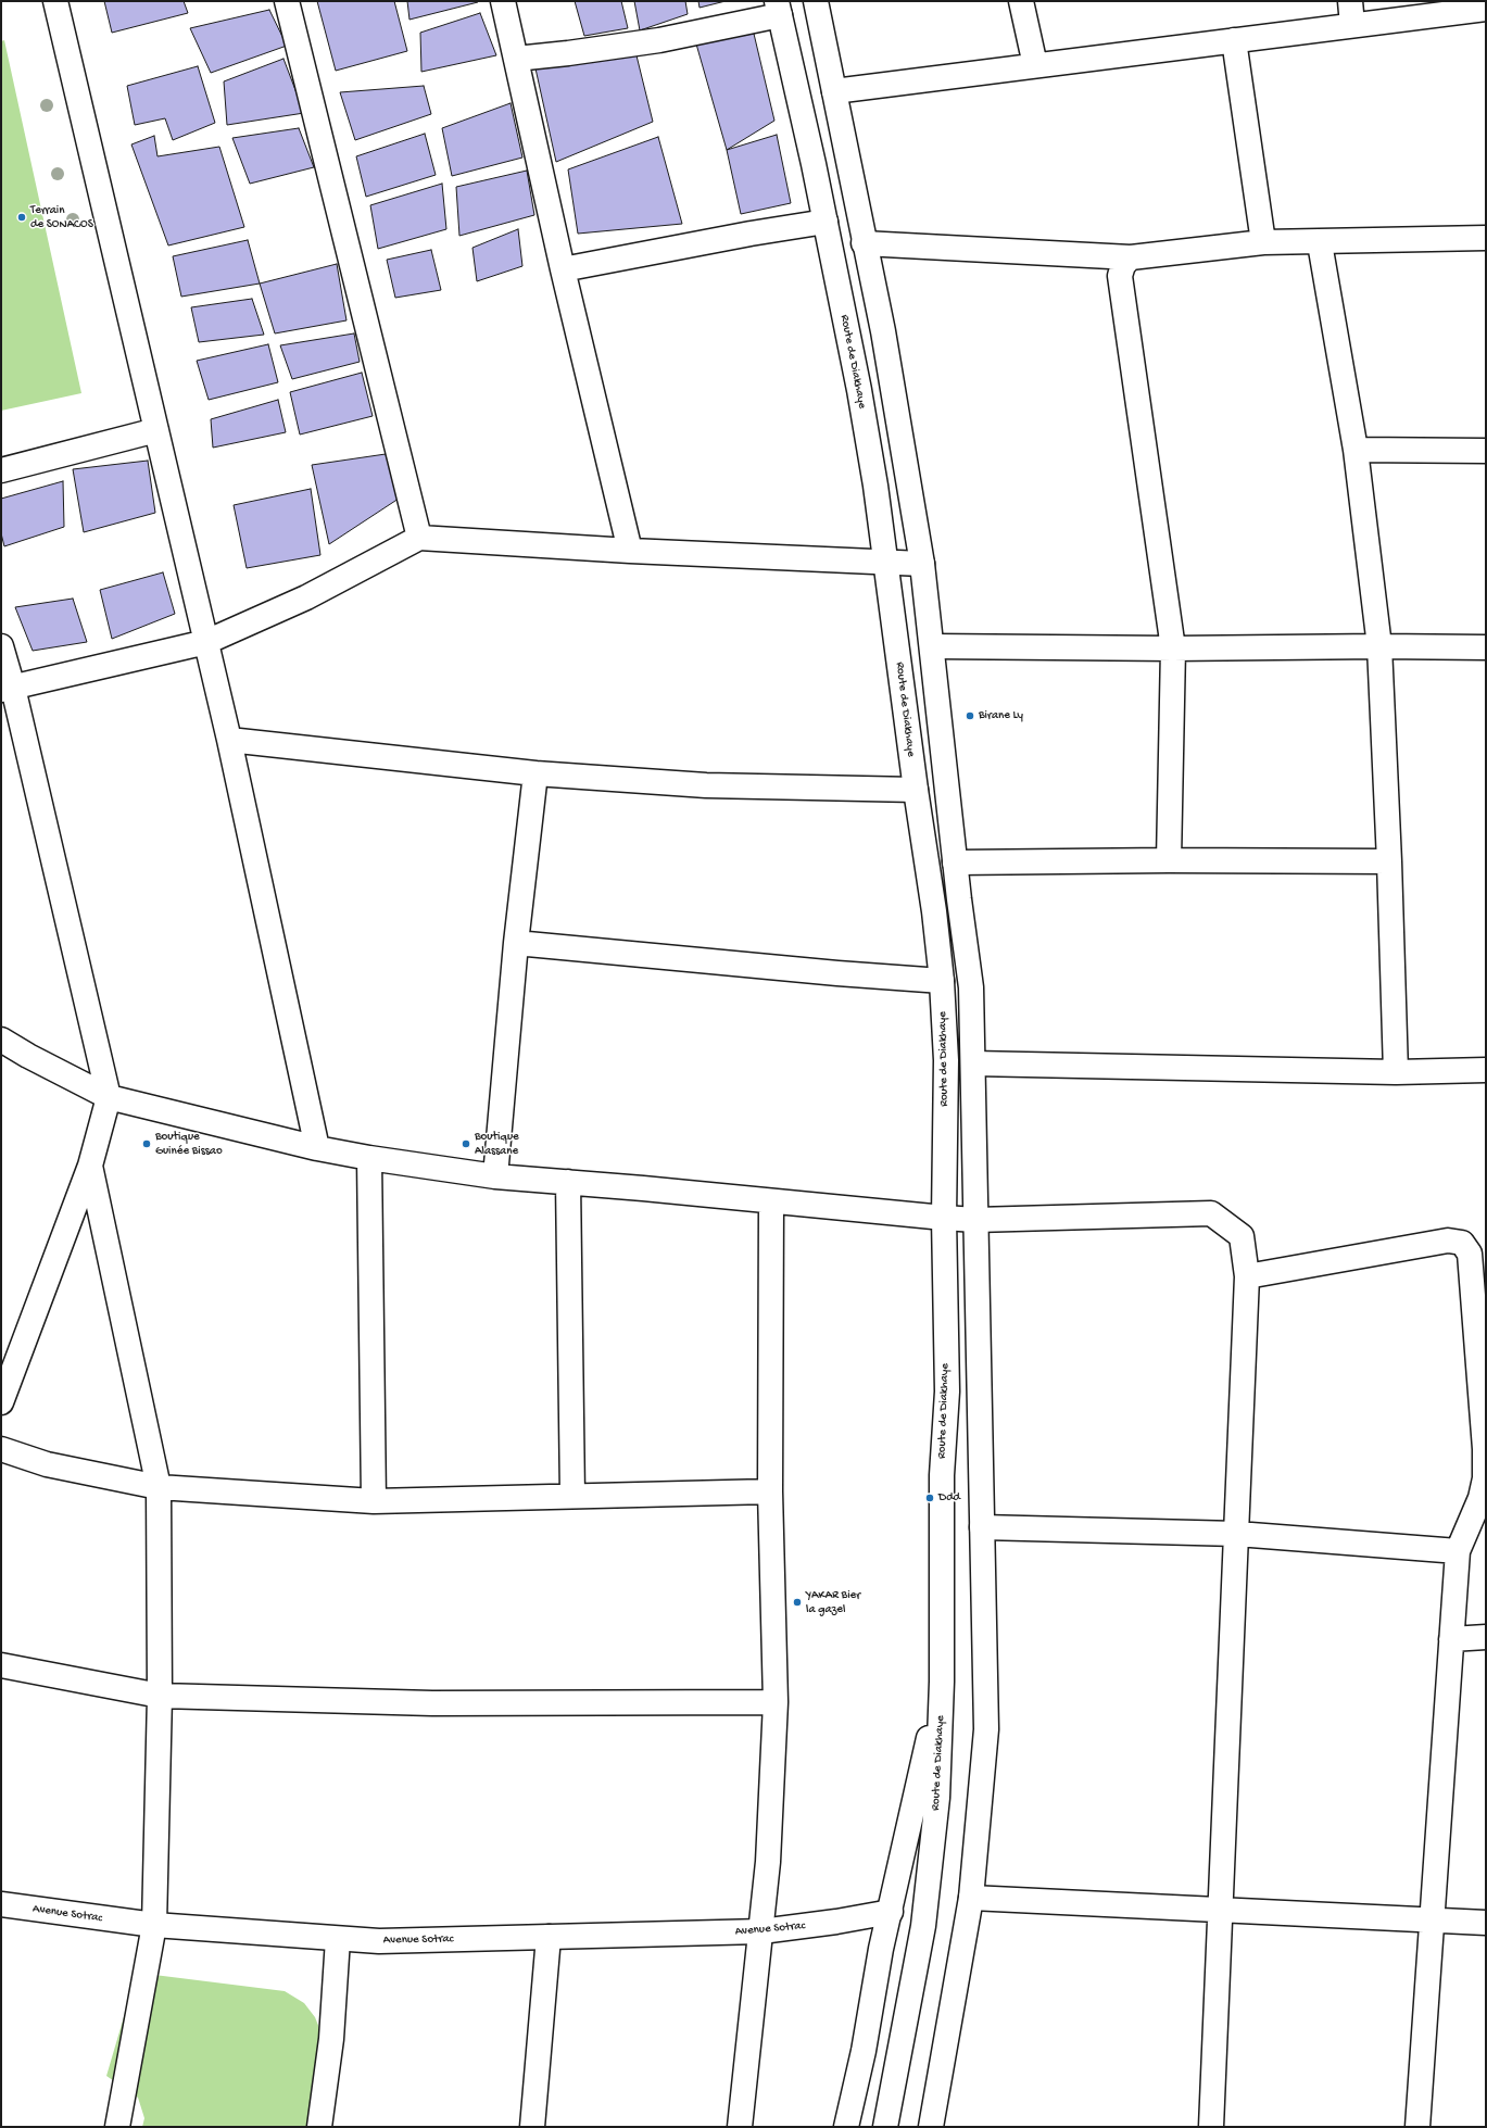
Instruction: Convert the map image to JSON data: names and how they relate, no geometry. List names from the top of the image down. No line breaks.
{"streets":{"street":["Route de Diakhaye","Avenue Sotrac"]},"places":["Terrain de SONACOS","Birane Ly","Boutique Guinée Bissao","Boutique Alassane","Ddd","YAKAR Bier la gazel"]}
